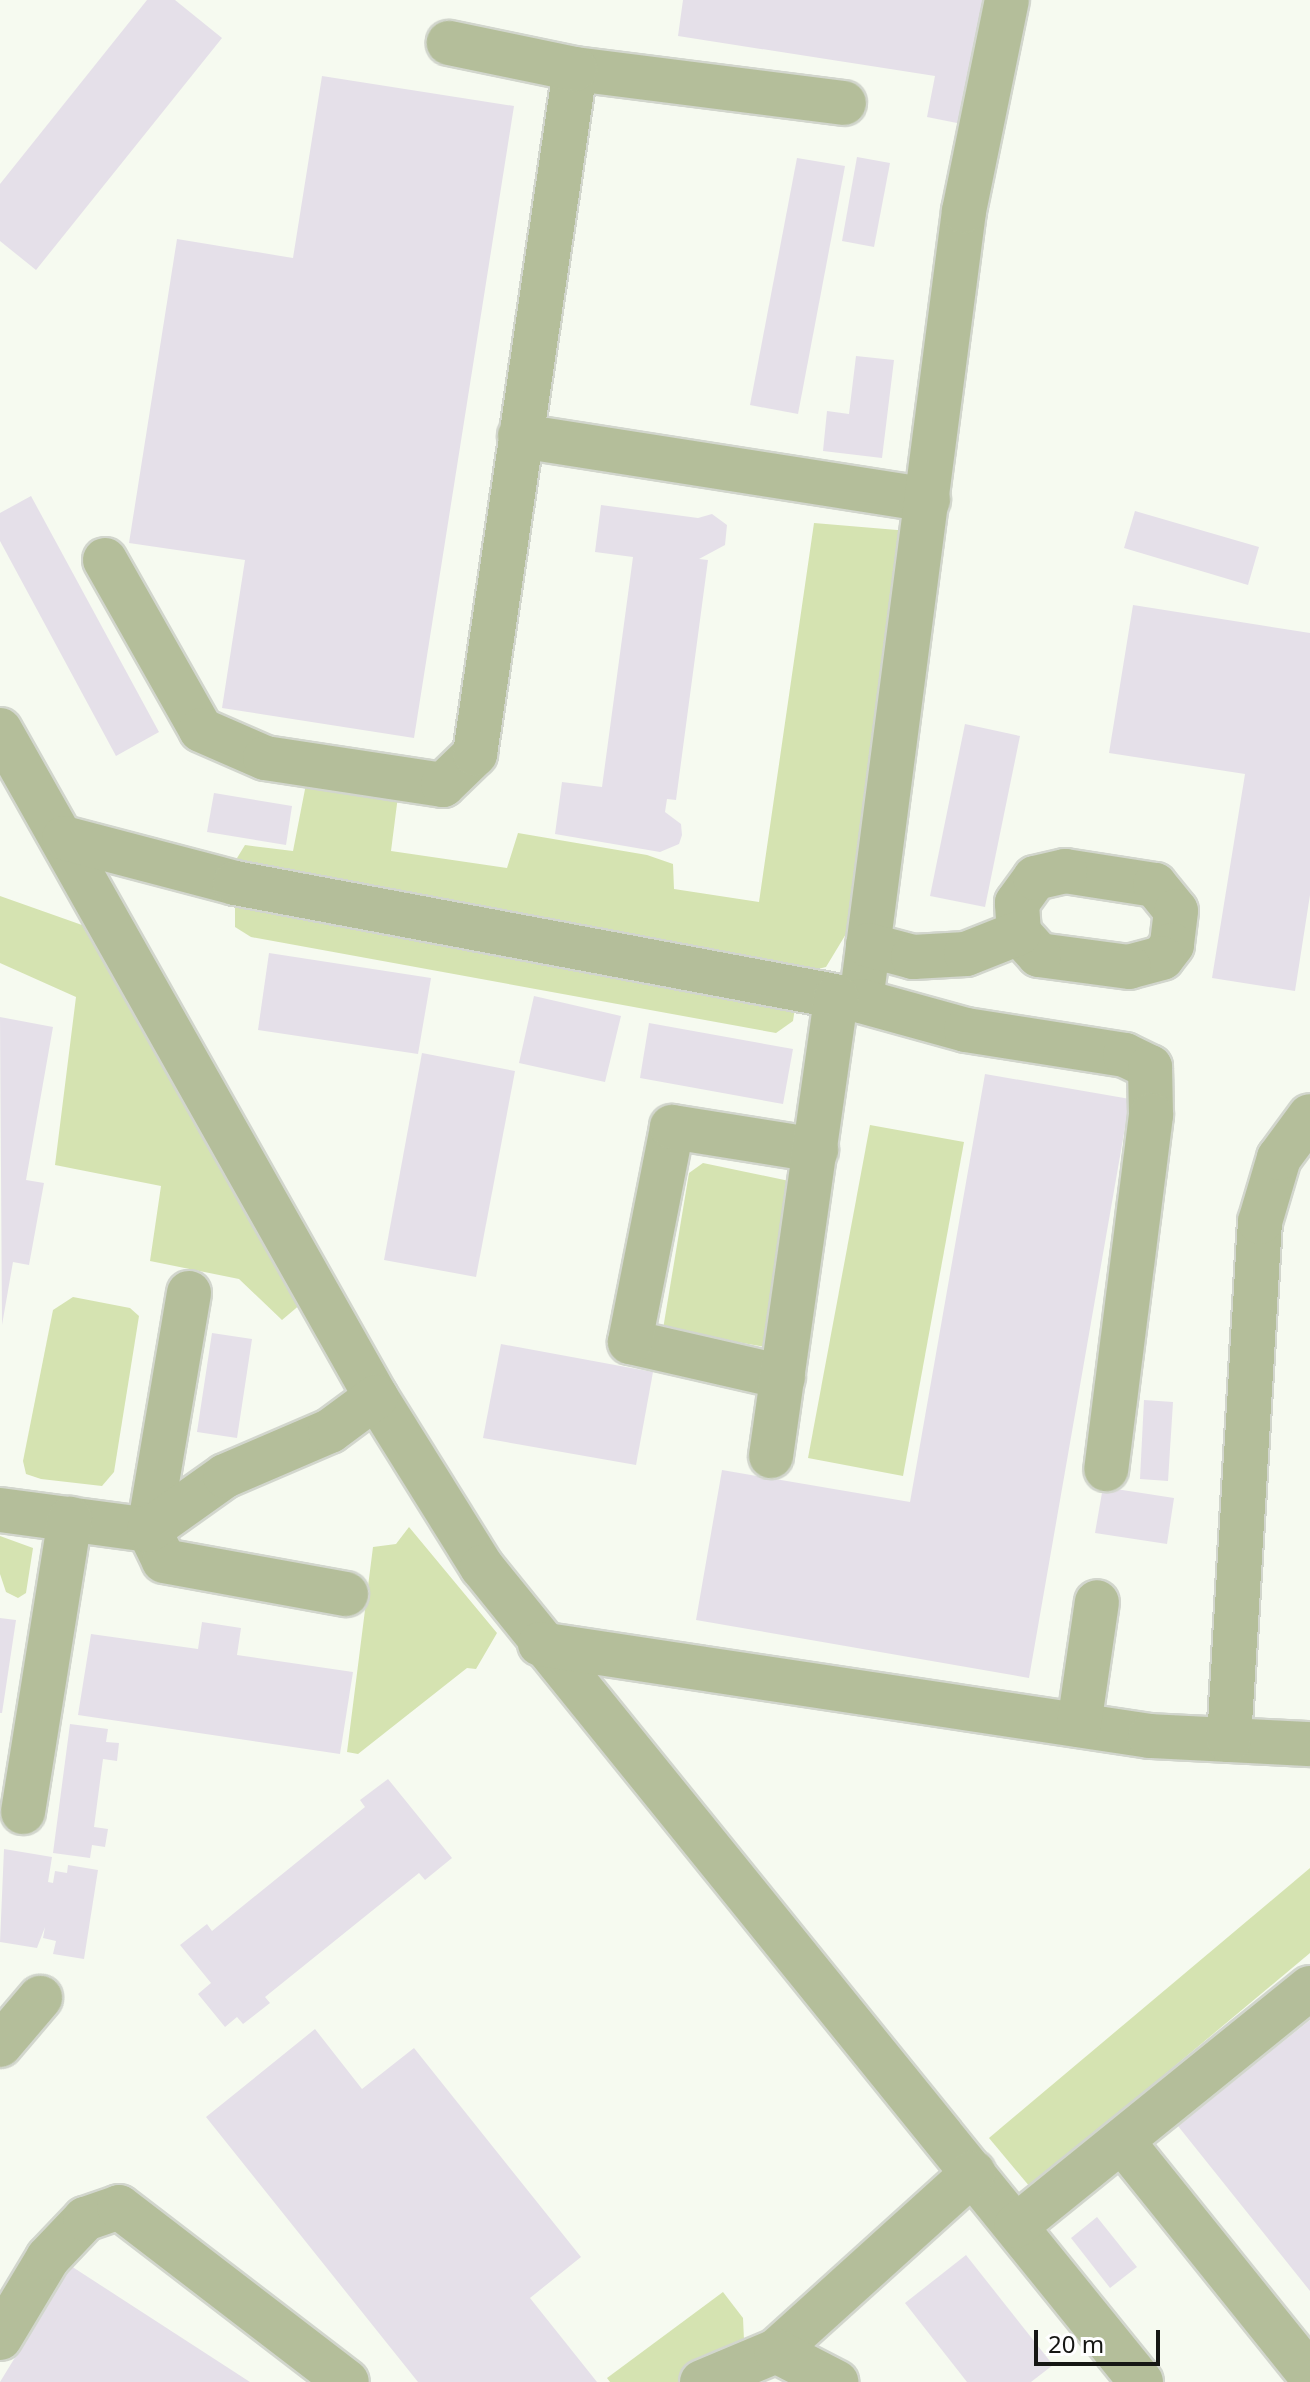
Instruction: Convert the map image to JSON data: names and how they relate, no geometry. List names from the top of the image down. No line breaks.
{"scale_bar":"20 m"}
